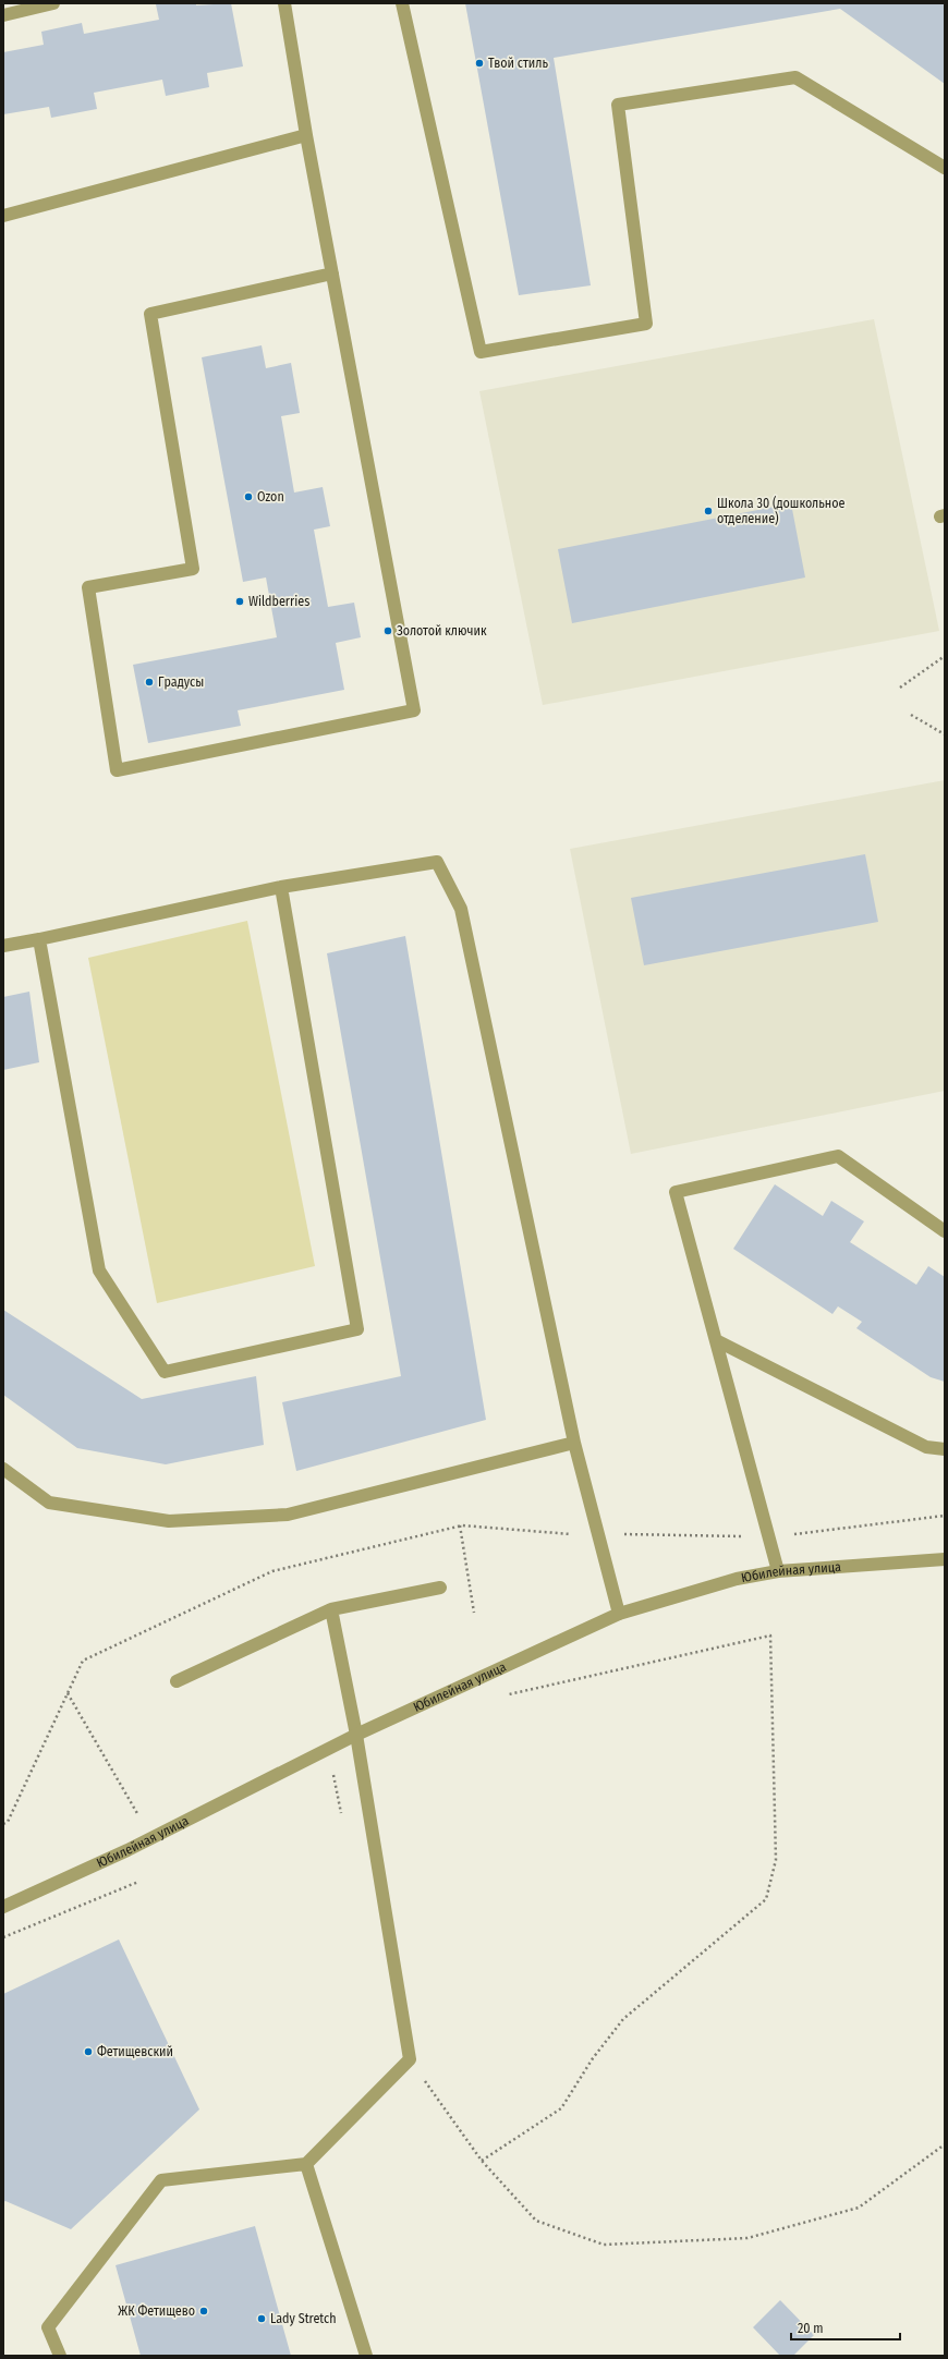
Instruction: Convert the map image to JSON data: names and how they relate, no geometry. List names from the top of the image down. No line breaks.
{"streets":{"street":["Юбилейная улица"]},"places":["Твой стиль","Ozon","Школа 30 (дошкольное отделение)","Wildberries","Золотой ключик","Градусы","Фетищевский","ЖК Фетищево","Lady Stretch"],"scale_bar":"20 m"}
